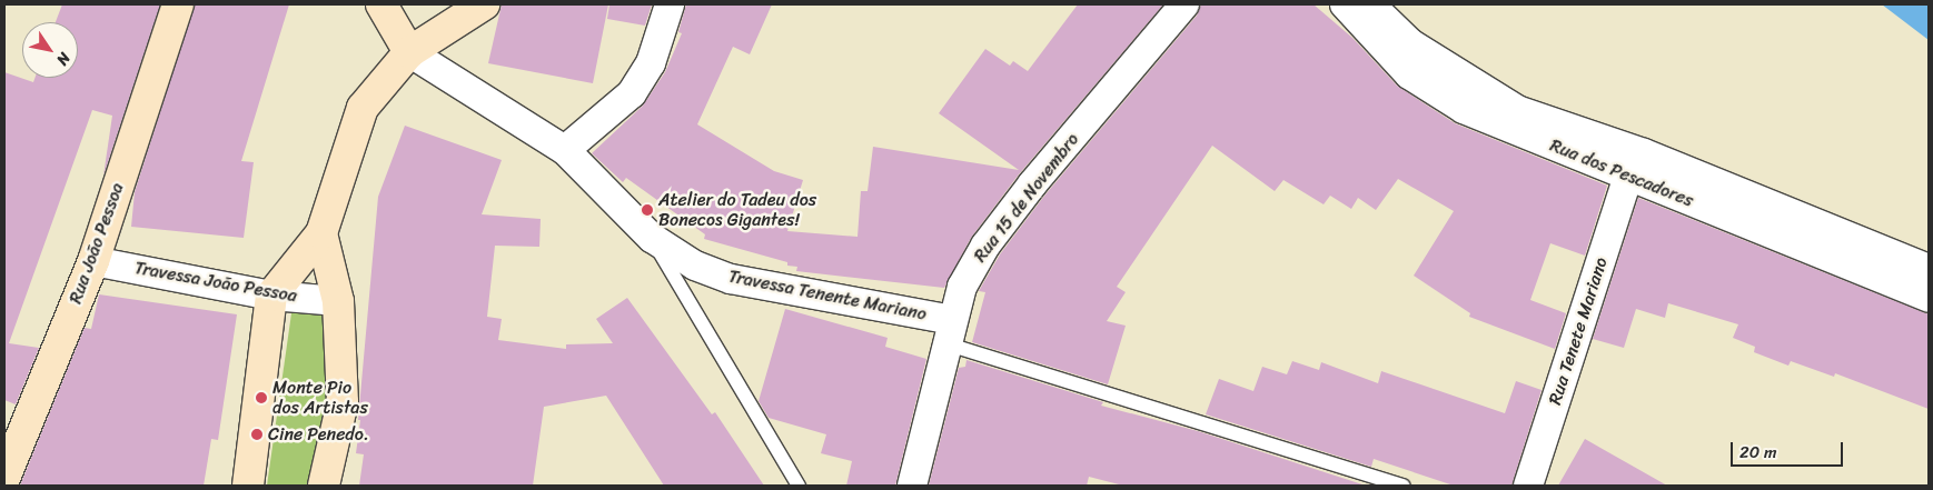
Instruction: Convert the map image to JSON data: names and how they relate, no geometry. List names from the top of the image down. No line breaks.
{"streets":{"main road":["Rua João Pessoa"],"street":["Rua dos Pescadores","Rua 15 de Novembro","Travessa João Pessoa","Travessa Tenente Mariano","Rua Tenete Mariano"]},"crossings":[["Rua dos Pescadores","Rua Tenete Mariano"],["Rua 15 de Novembro","Travessa Tenente Mariano"],["Rua João Pessoa","Travessa João Pessoa"]],"places":["Atelier do Tadeu dos Bonecos Gigantes!","Monte Pio dos Artistas","Cine Penedo."],"scale_bar":"20 m","north":"bottom right"}
